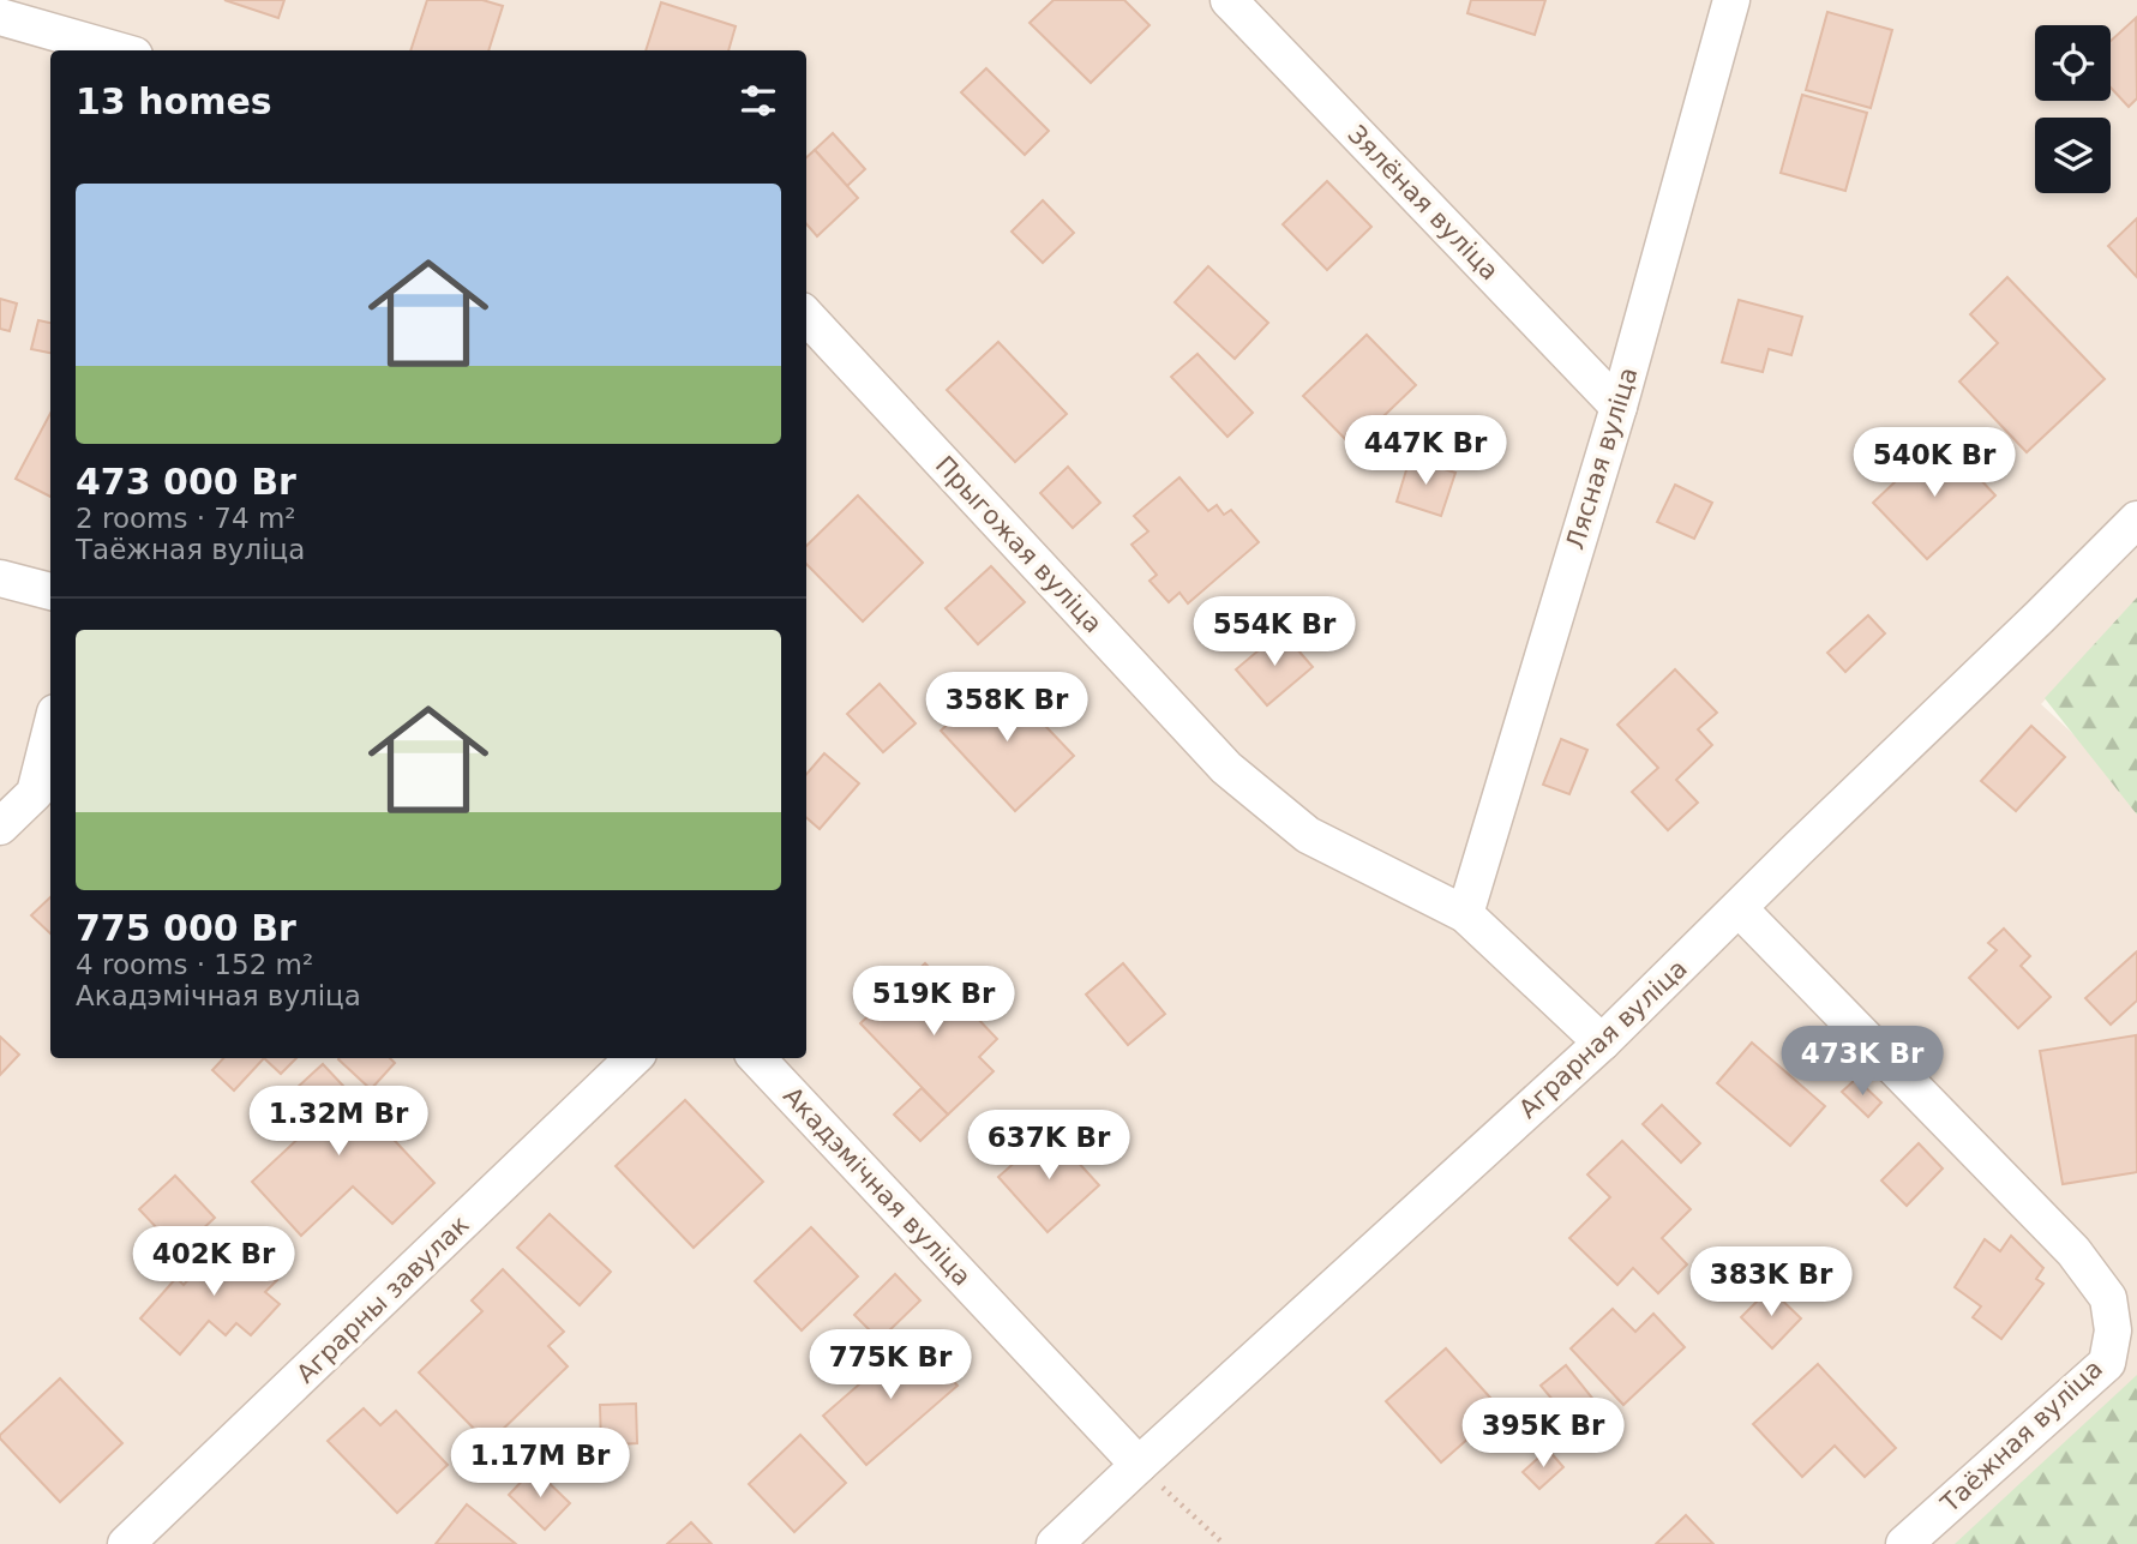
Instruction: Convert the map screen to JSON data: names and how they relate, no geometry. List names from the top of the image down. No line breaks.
{"streets":{"street":["Зялёная вуліца","Лясная вуліца","Прыгожая вуліца","Аграрная вуліца","Акадэмічная вуліца","Аграрны завулак","Таёжная вуліца"]},"crossings":[["Зялёная вуліца","Лясная вуліца"],["Лясная вуліца","Прыгожая вуліца"],["Прыгожая вуліца","Аграрная вуліца"],["Аграрная вуліца","Акадэмічная вуліца"],["Аграрная вуліца","Таёжная вуліца"]],"page":{"heading":"13 homes","list":[{"name":"473 000 Br","note":"2 rooms · 74 m² · Таёжная вуліца"},{"name":"775 000 Br","note":"4 rooms · 152 m² · Акадэмічная вуліца"}],"price":["447K Br","540K Br","554K Br","358K Br","519K Br","473K Br","1.32M Br","637K Br","402K Br","383K Br","775K Br","395K Br","1.17M Br"]}}
